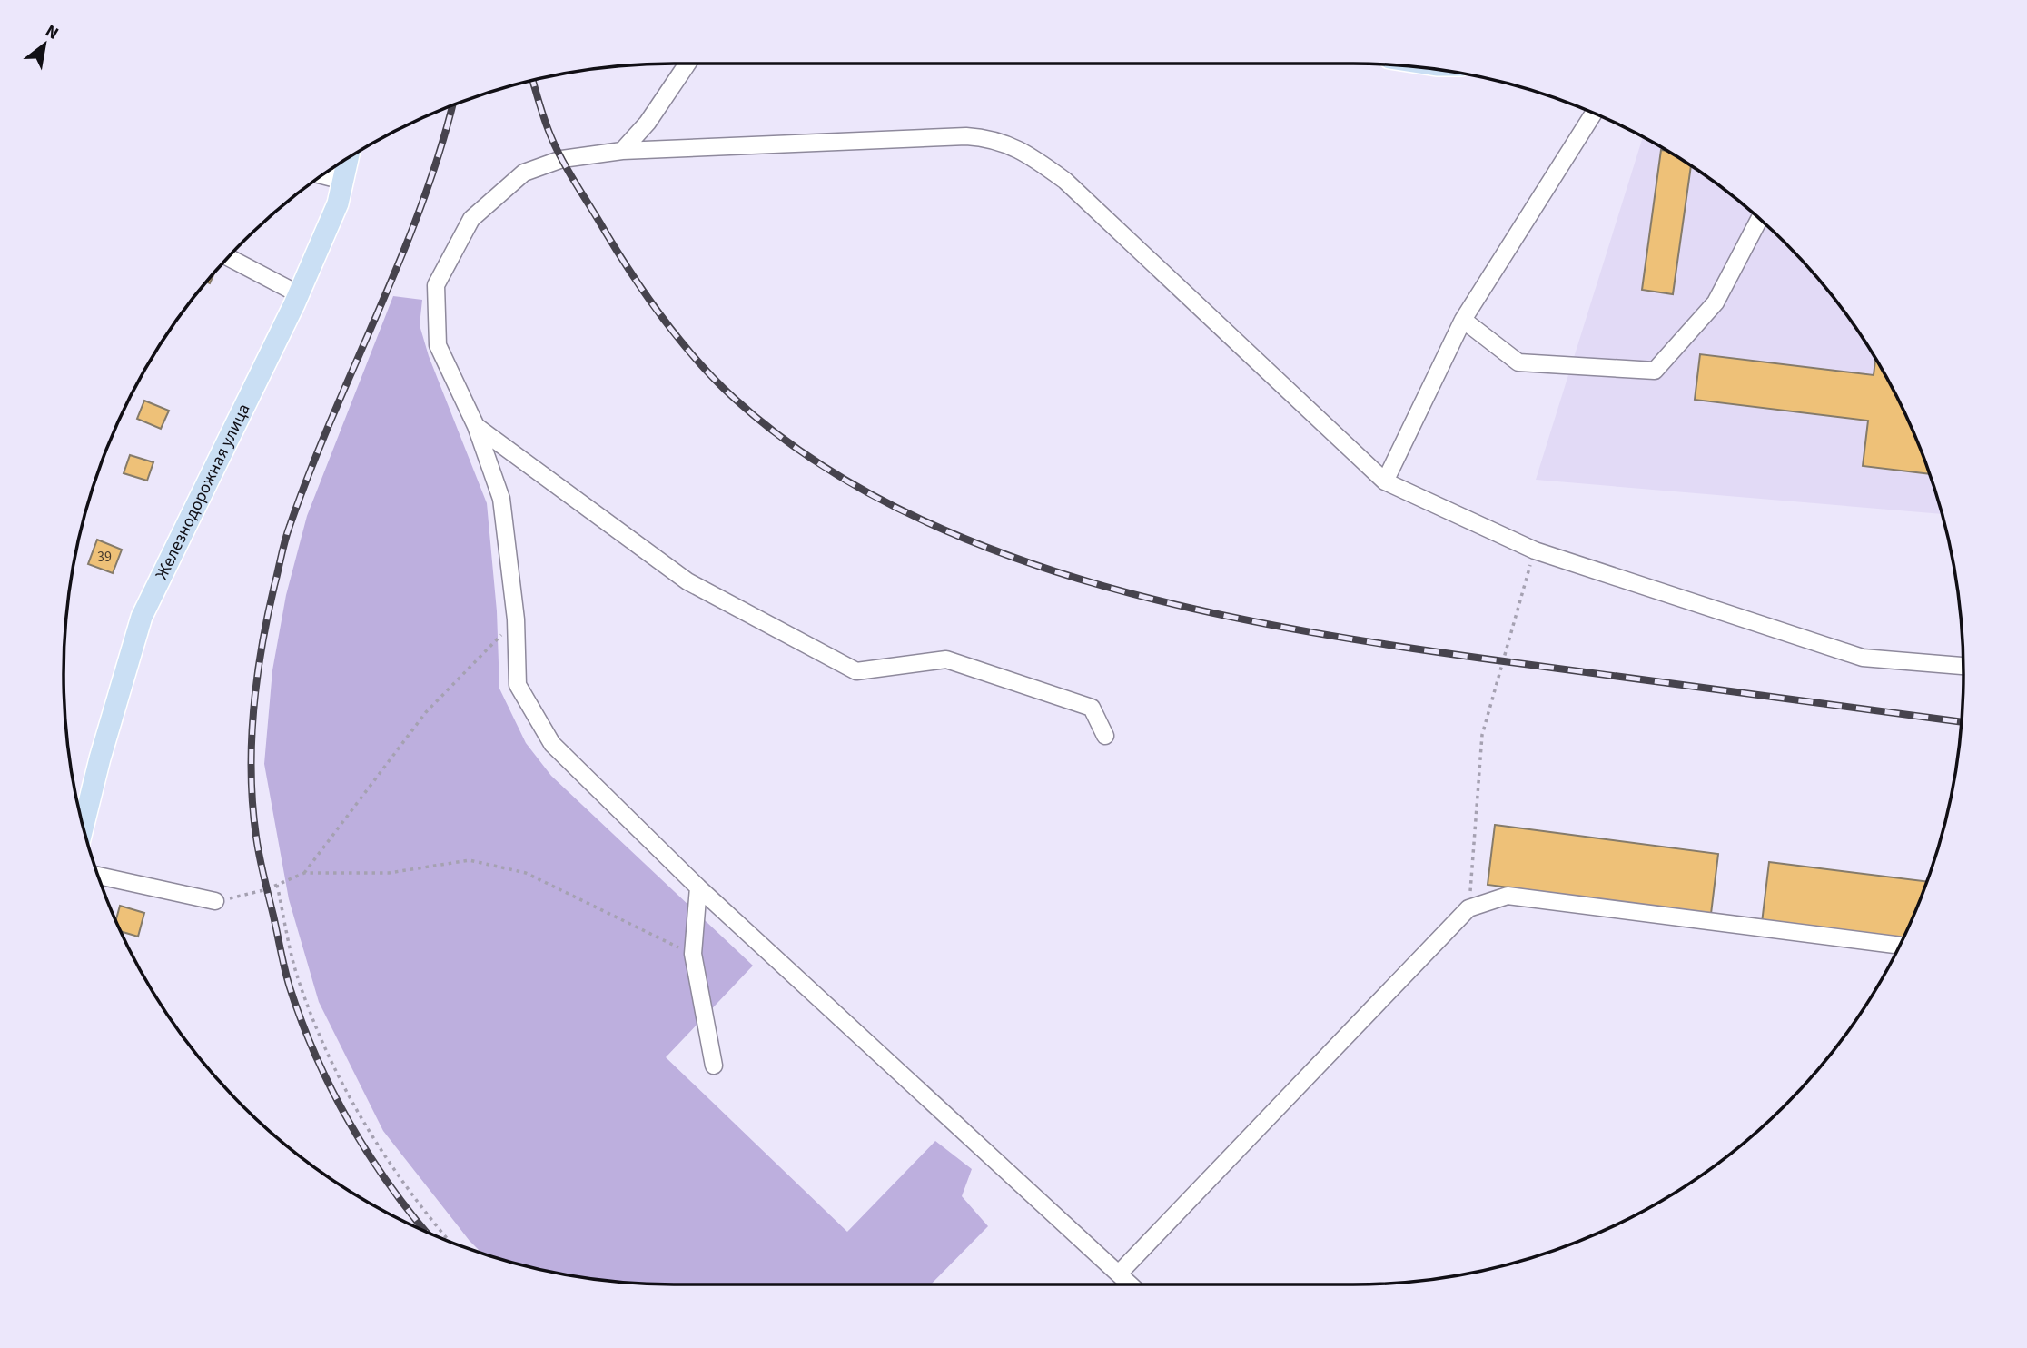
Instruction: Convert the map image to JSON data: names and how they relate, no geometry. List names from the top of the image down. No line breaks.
{"streets":{"main road":["Железнодорожная улица"]},"house_numbers":["39"],"north":"top right"}
